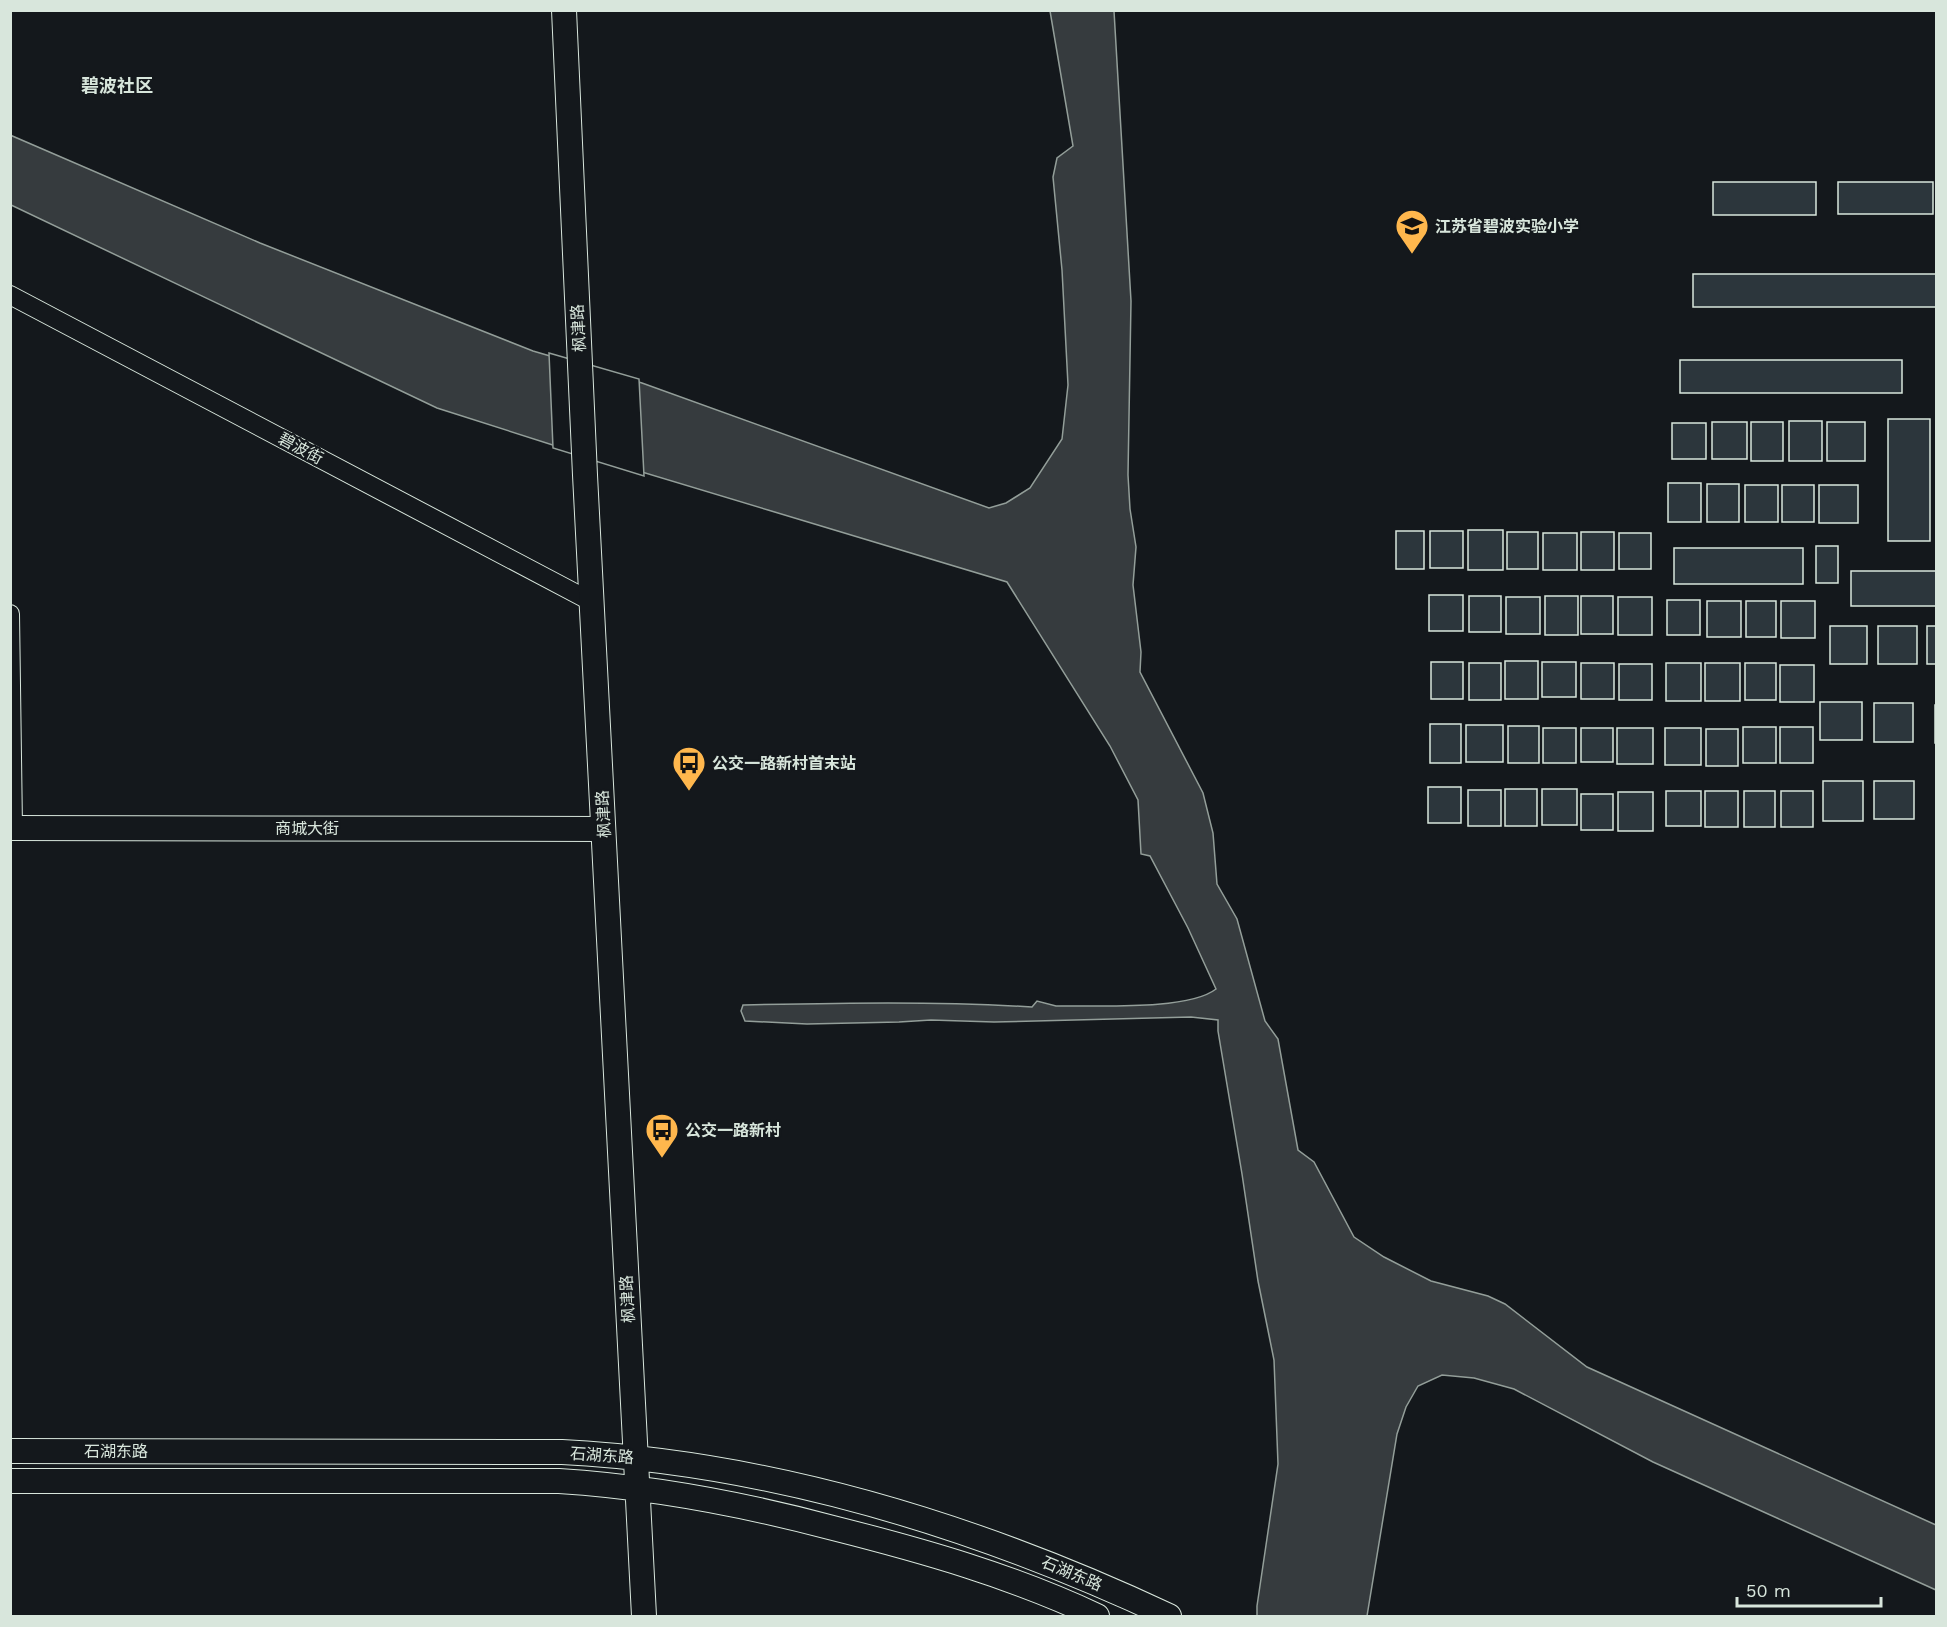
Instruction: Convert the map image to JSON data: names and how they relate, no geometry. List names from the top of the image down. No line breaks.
{"streets":{"main road":["枫津路","商城大街","石湖东路"],"street":["碧波街"]},"crossings":[["枫津路","碧波街"],["枫津路","商城大街"],["枫津路","石湖东路"]],"districts":["碧波社区"],"places":{"school or university":["江苏省碧波实验小学"],"bus stop":["公交一路新村首末站","公交一路新村"]},"scale_bar":"50 m"}
